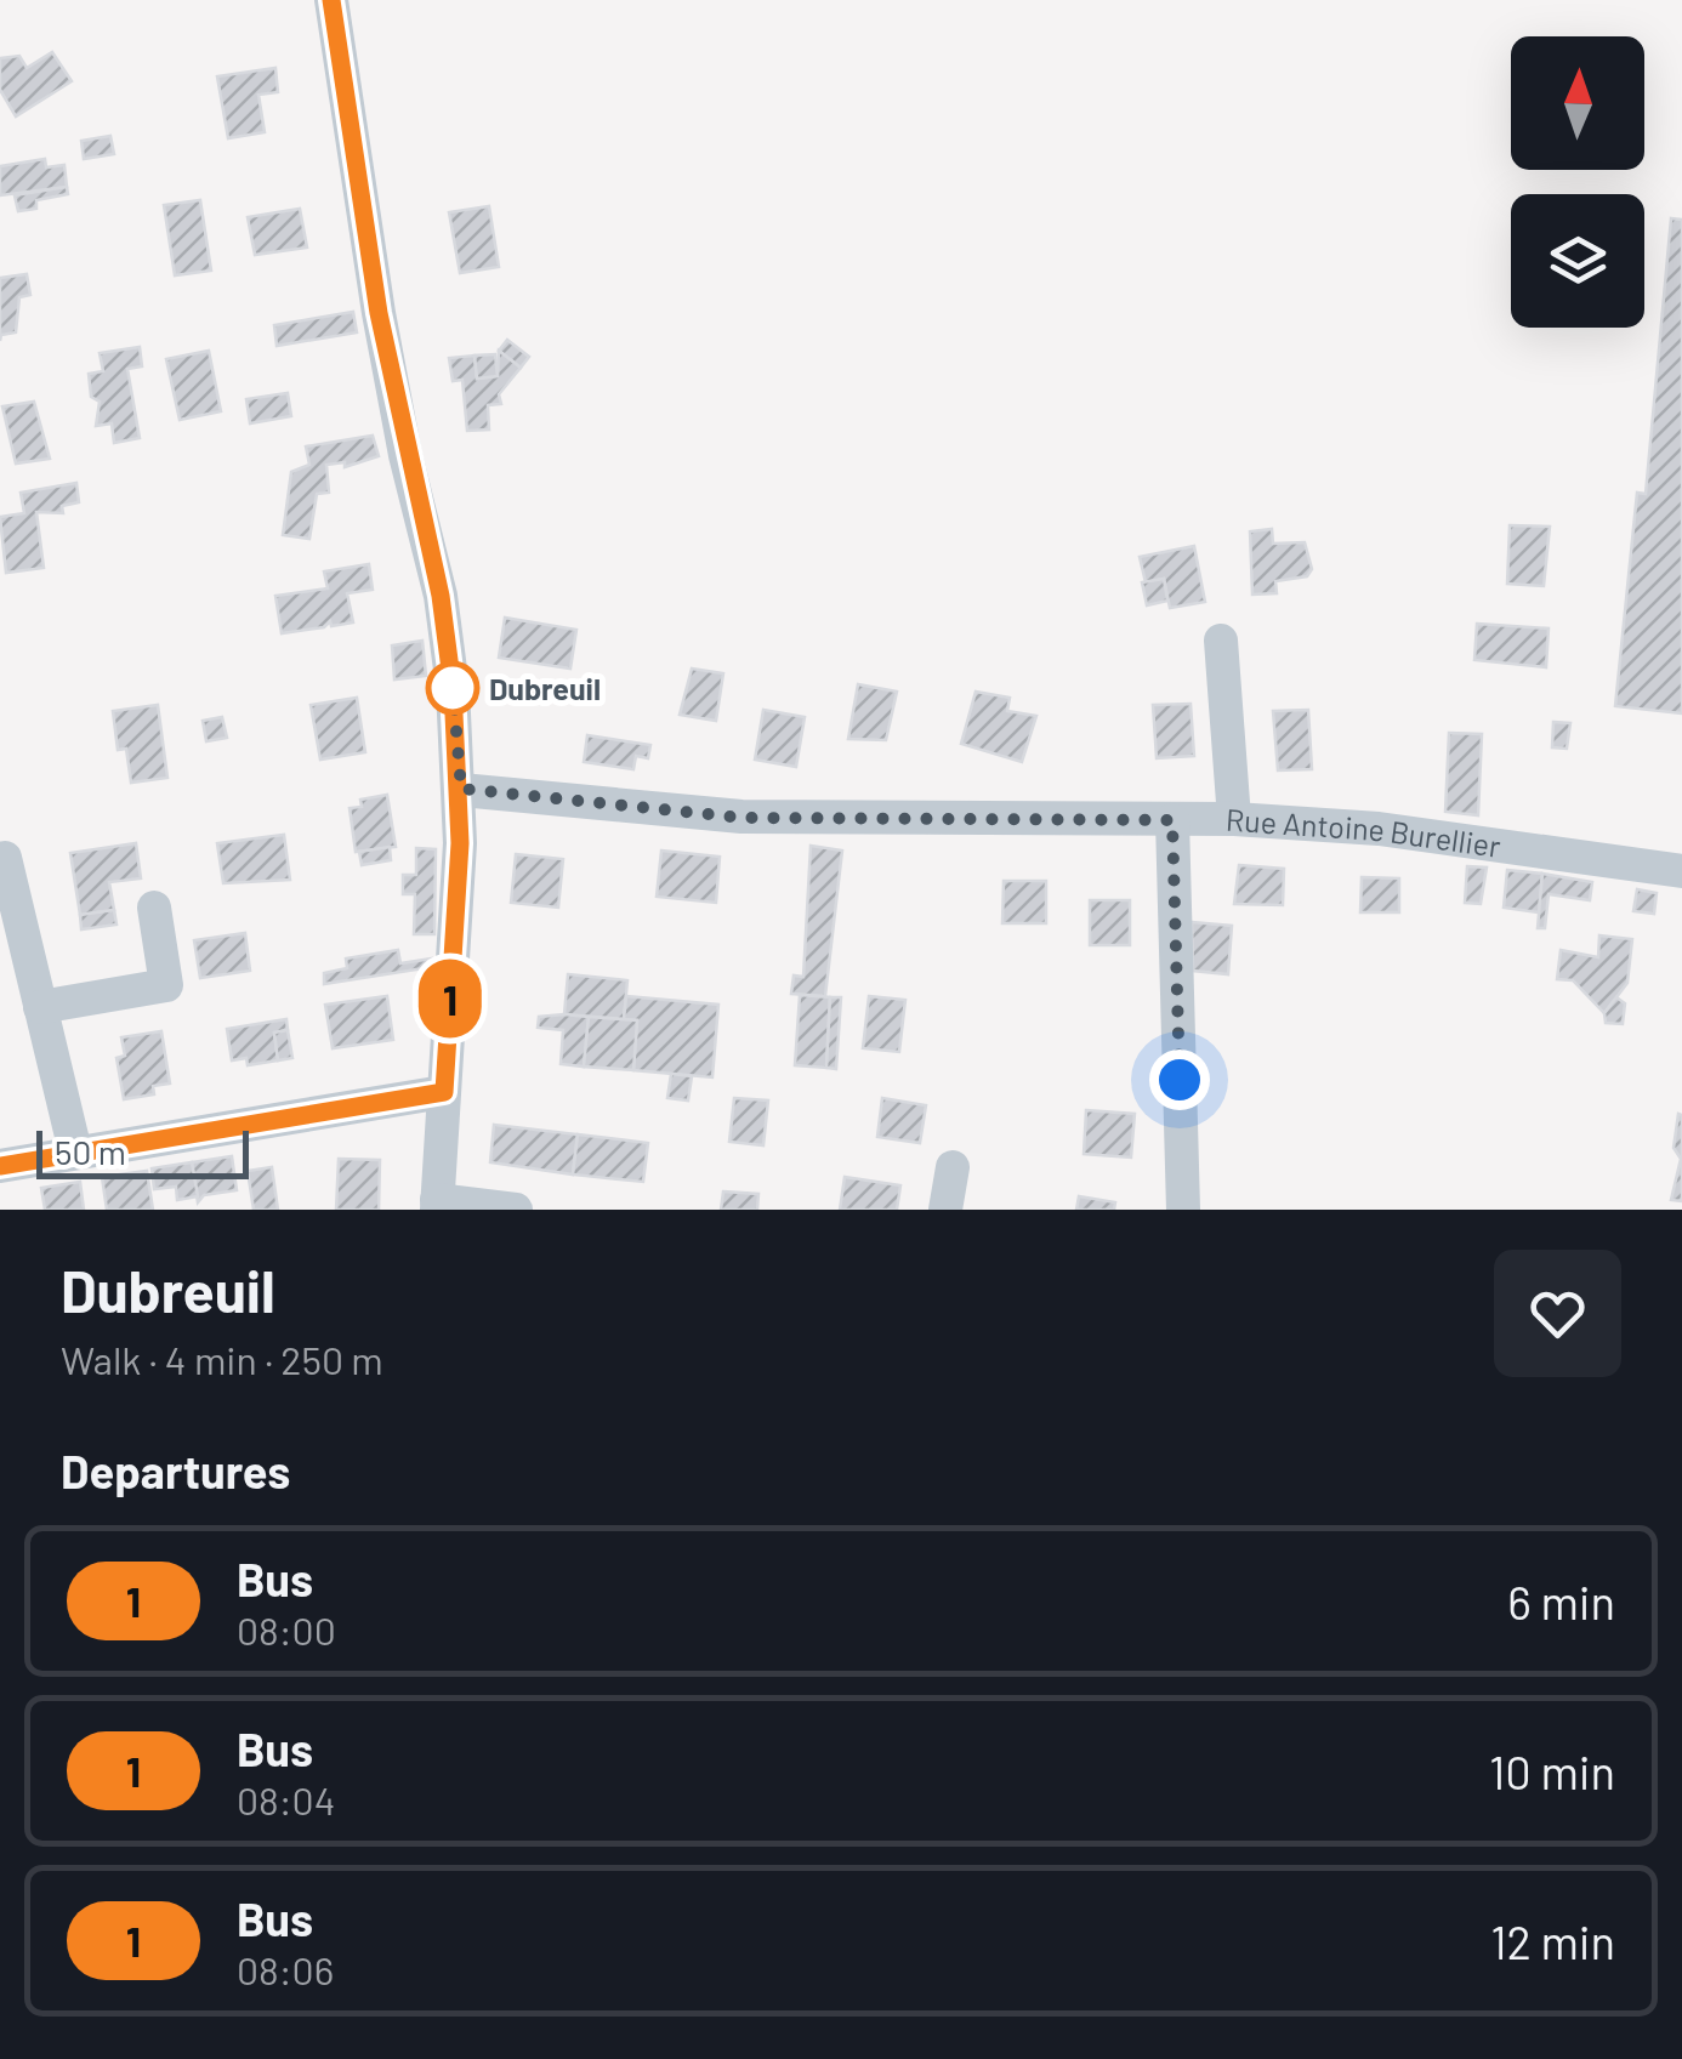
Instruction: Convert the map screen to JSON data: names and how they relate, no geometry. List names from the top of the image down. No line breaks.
{"streets":{"street":["Rue Antoine Burellier"]},"places":["Dubreuil"],"lines":["bus line 1"],"scale_bar":"50 m","north":"top","page":{"on_map":"1","scale":"50 m","heading":[["Dubreuil","Walk · 4 min · 250 m"],"Departures"],"list":[{"mark":"1","name":"Bus","note":"08:00","value":"6 min"},{"mark":"1","name":"Bus","note":"08:04","value":"10 min"},{"mark":"1","name":"Bus","note":"08:06","value":"12 min"}]}}
